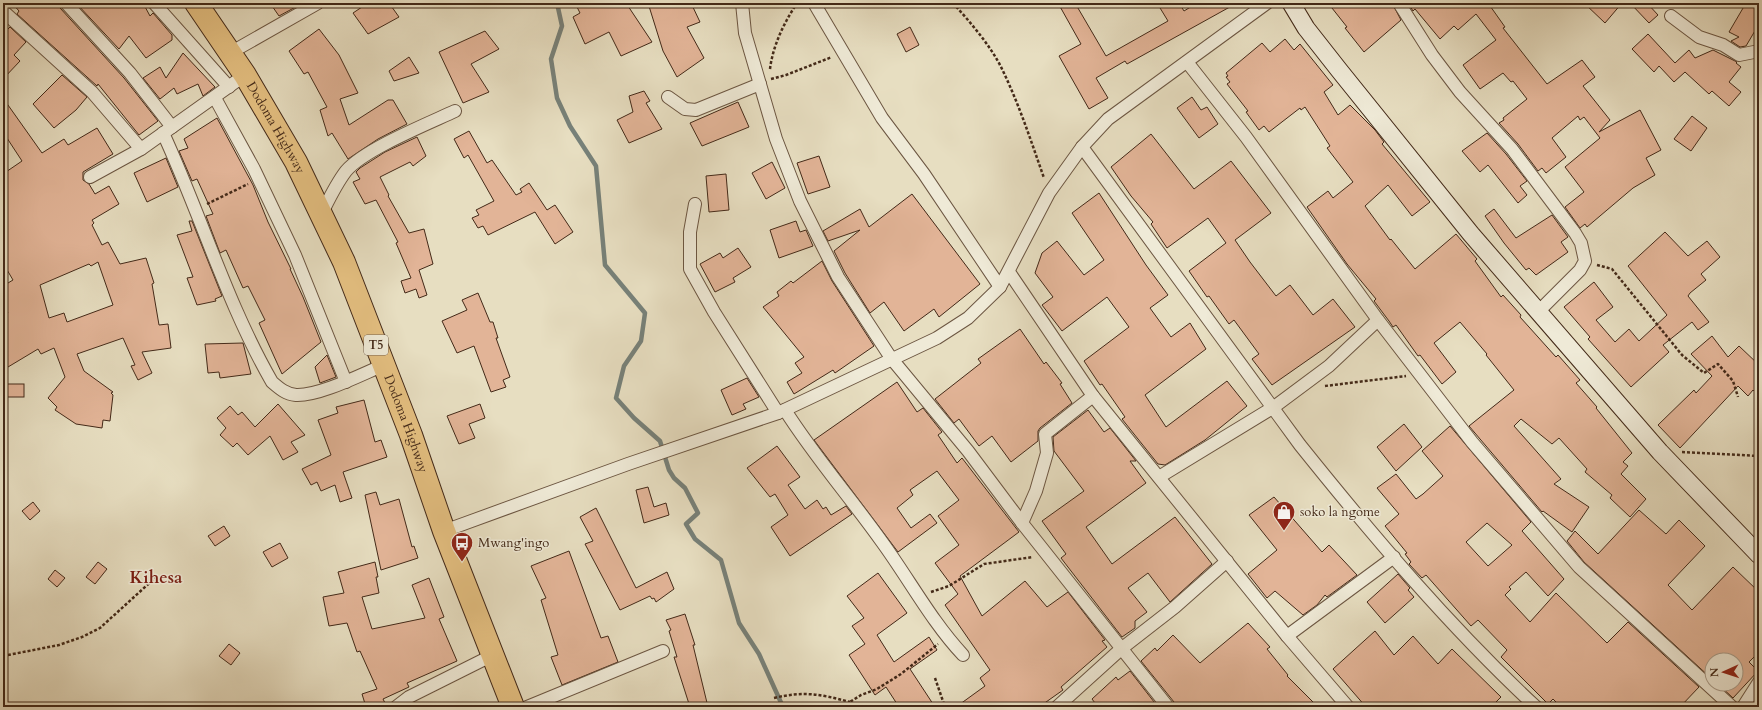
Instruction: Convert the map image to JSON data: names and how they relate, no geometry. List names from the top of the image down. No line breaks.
{"streets":{"highway":["Dodoma Highway","T5"]},"districts":["Kihesa"],"places":{"shop":["soko la ngome"],"bus stop":["Mwang'ingo"]},"north":"left"}
